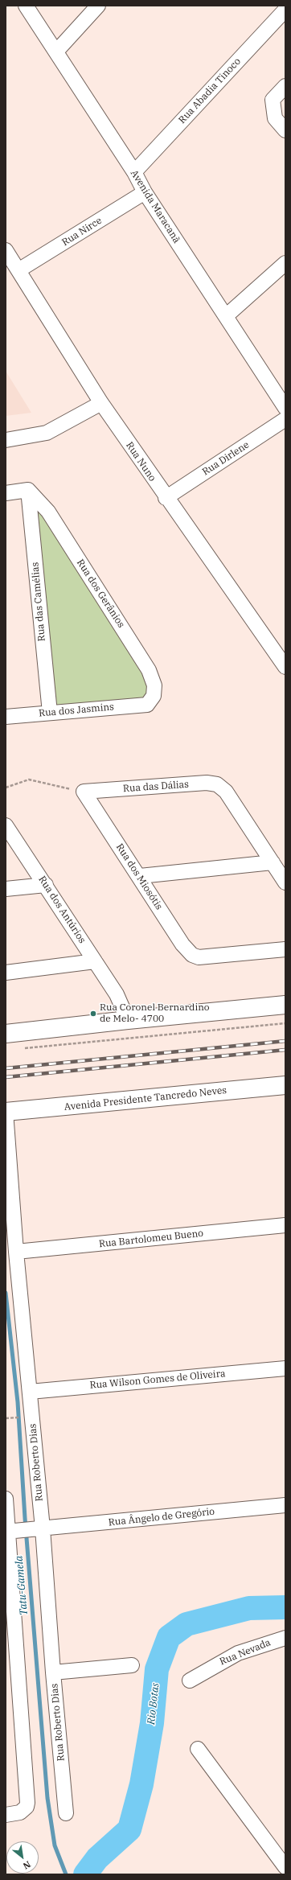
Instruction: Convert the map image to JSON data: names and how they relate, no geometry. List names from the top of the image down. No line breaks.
{"streets":{"main road":["Avenida Presidente Tancredo Neves"],"street":["Rua Abadia Tinoco","Avenida Maracanã","Rua Nirce","Rua Dirlene","Rua Nuno","Rua dos Gerânios","Rua das Camélias","Rua dos Jasmins","Rua das Dálias","Rua dos Miosótis","Rua dos Antúrios","Rua Bartolomeu Bueno","Rua Wilson Gomes de Oliveira","Rua Roberto Dias","Rua Ângelo de Gregório","Rua Nevada"]},"crossings":[["Rua Abadia Tinoco","Avenida Maracanã"],["Avenida Maracanã","Rua Nirce"],["Rua Nirce","Rua Nuno"],["Rua Dirlene","Rua Nuno"],["Rua dos Gerânios","Rua das Camélias"],["Rua dos Gerânios","Rua dos Jasmins"],["Rua das Camélias","Rua dos Jasmins"],["Rua das Dálias","Rua dos Miosótis"],["Avenida Presidente Tancredo Neves","Rua Roberto Dias"],["Rua Bartolomeu Bueno","Rua Roberto Dias"],["Rua Wilson Gomes de Oliveira","Rua Roberto Dias"],["Rua Roberto Dias","Rua Ângelo de Gregório"]],"water":["Tatu-Gamela","Rio Botas"],"places":["Rua Coronel Bernardino de Melo- 4700"],"north":"bottom right"}
